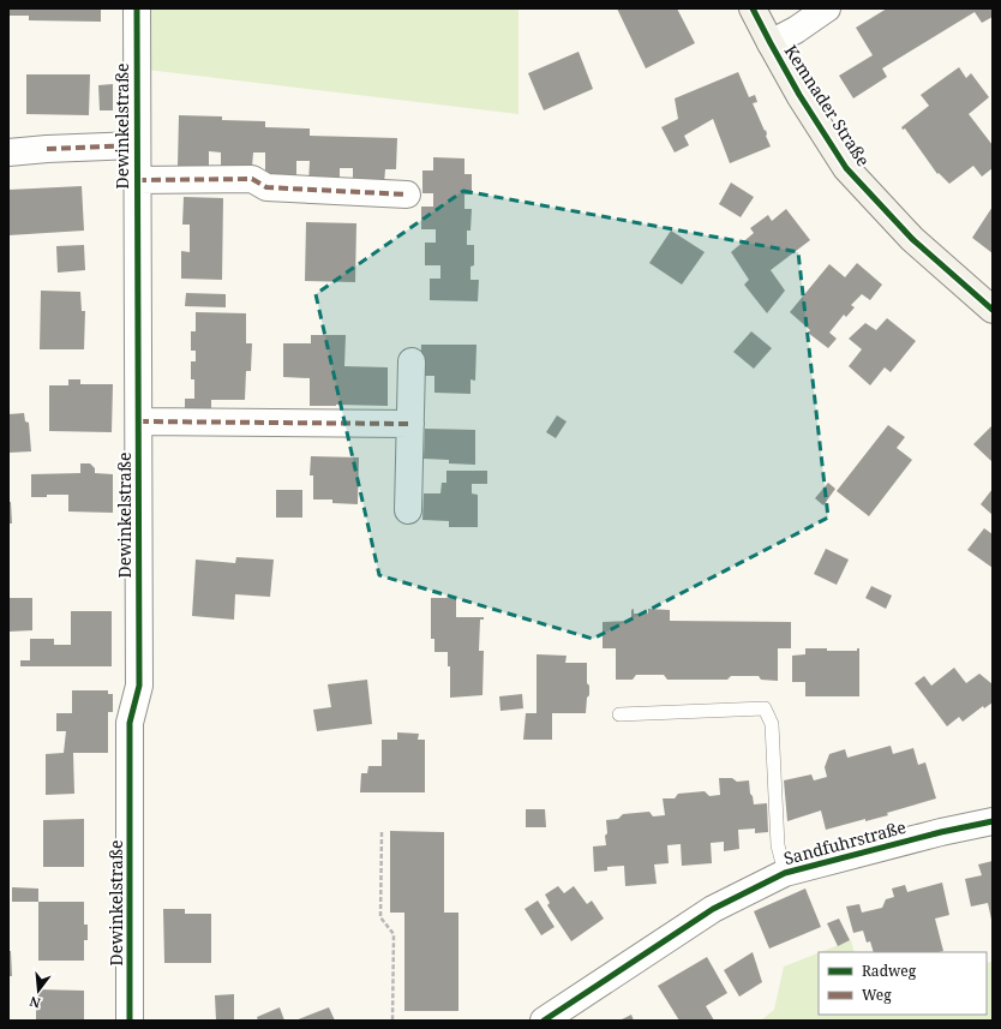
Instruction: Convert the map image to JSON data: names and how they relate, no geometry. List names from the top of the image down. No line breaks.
{"streets":{"street":["Kemnader Straße","Dewinkelstraße","Sandfuhrstraße"]},"legend":["Radweg","Weg"],"north":"bottom"}
